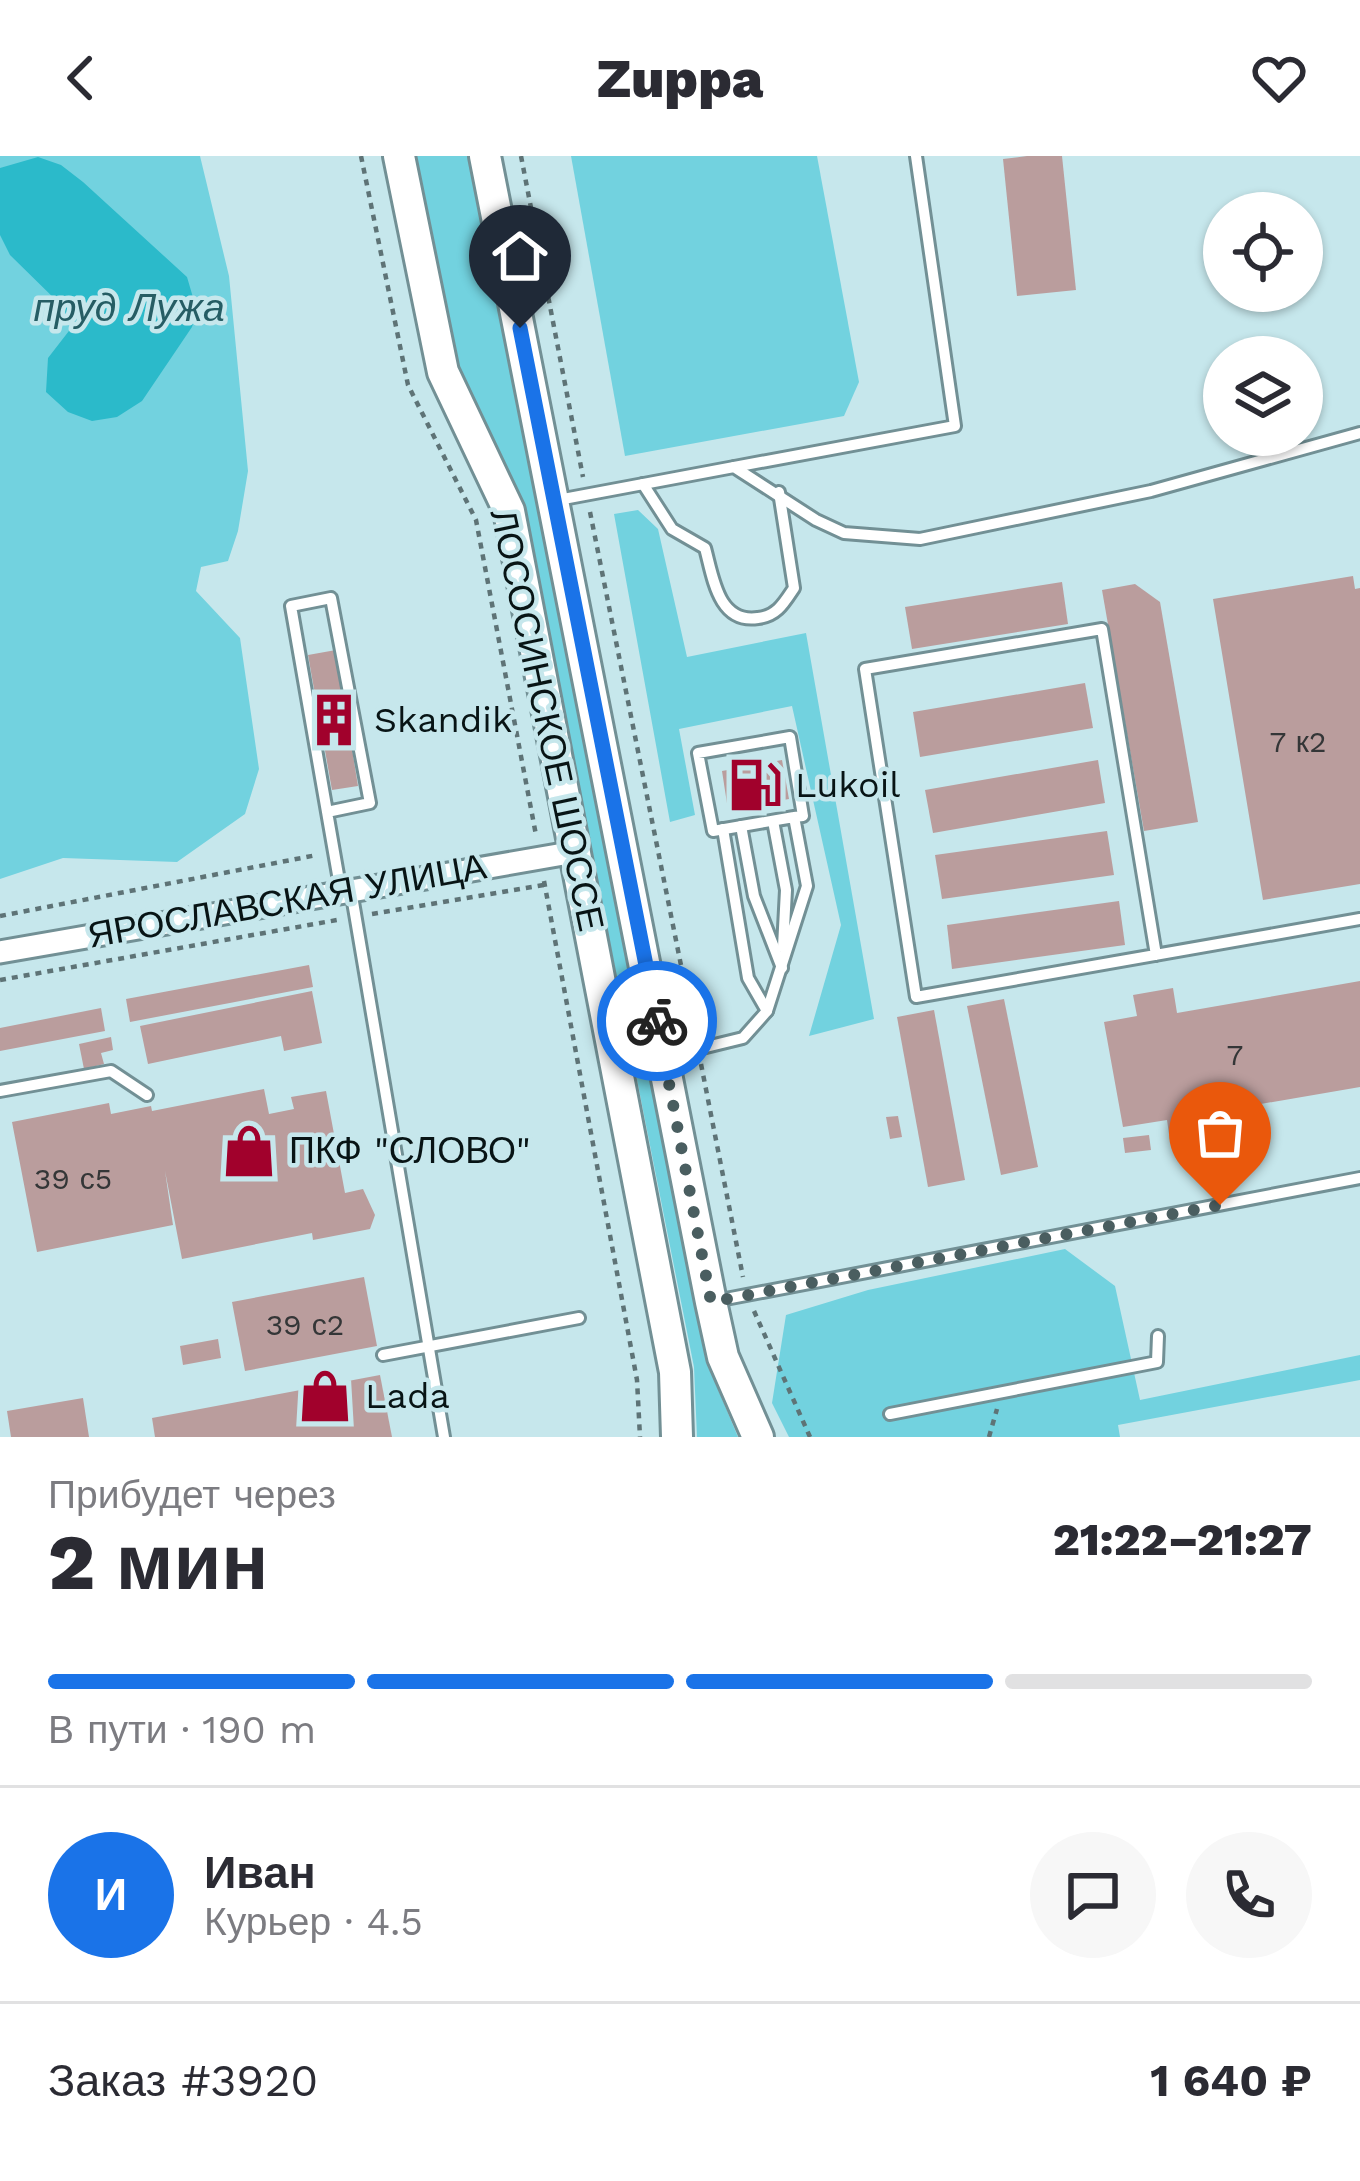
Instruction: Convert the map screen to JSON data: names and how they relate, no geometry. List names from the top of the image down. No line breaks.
{"streets":{"street":["ЛОСОСИНСКОЕ ШОССЕ","ЯРОСЛАВСКАЯ УЛИЦА"]},"crossings":[["ЛОСОСИНСКОЕ ШОССЕ","ЯРОСЛАВСКАЯ УЛИЦА"]],"water":["пруд Лужа"],"places":{"building":["Skandik"],"fuel station":["Lukoil"],"shop":["ПКФ \"СЛОВО\"","Lada"]},"house_numbers":["7 к2","7","39 с5","39 с2"],"page":{"header":"Zuppa","heading":["2 мин","Прибудет через","21:22–21:27"],"panel":["Иван","Курьер · 4.5","Заказ #3920","1 640 ₽"],"bar":"В пути · 190 m","round":"И"}}
